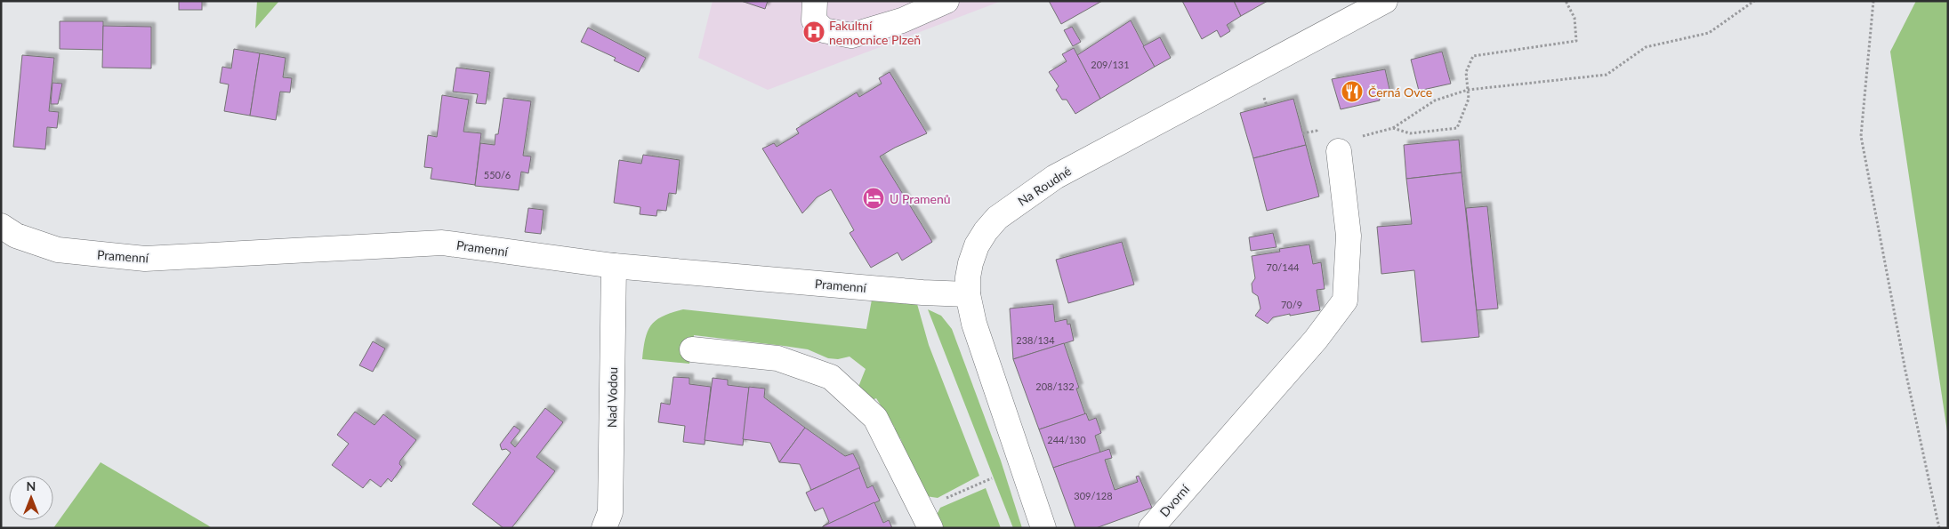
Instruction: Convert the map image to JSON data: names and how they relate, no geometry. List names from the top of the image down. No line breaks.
{"streets":{"street":["Na Roudné","Pramenní","Nad Vodou","Dvorní"]},"crossings":[["Na Roudné","Pramenní"],["Pramenní","Nad Vodou"]],"places":{"hospital":["Fakultní nemocnice Plzeň"],"restaurant":["Černá Ovce"],"hotel":["U Pramenů"]},"house_numbers":["209/131","550/6","70/144","70/9","238/134","208/132","244/130","309/128"],"north":"top"}
